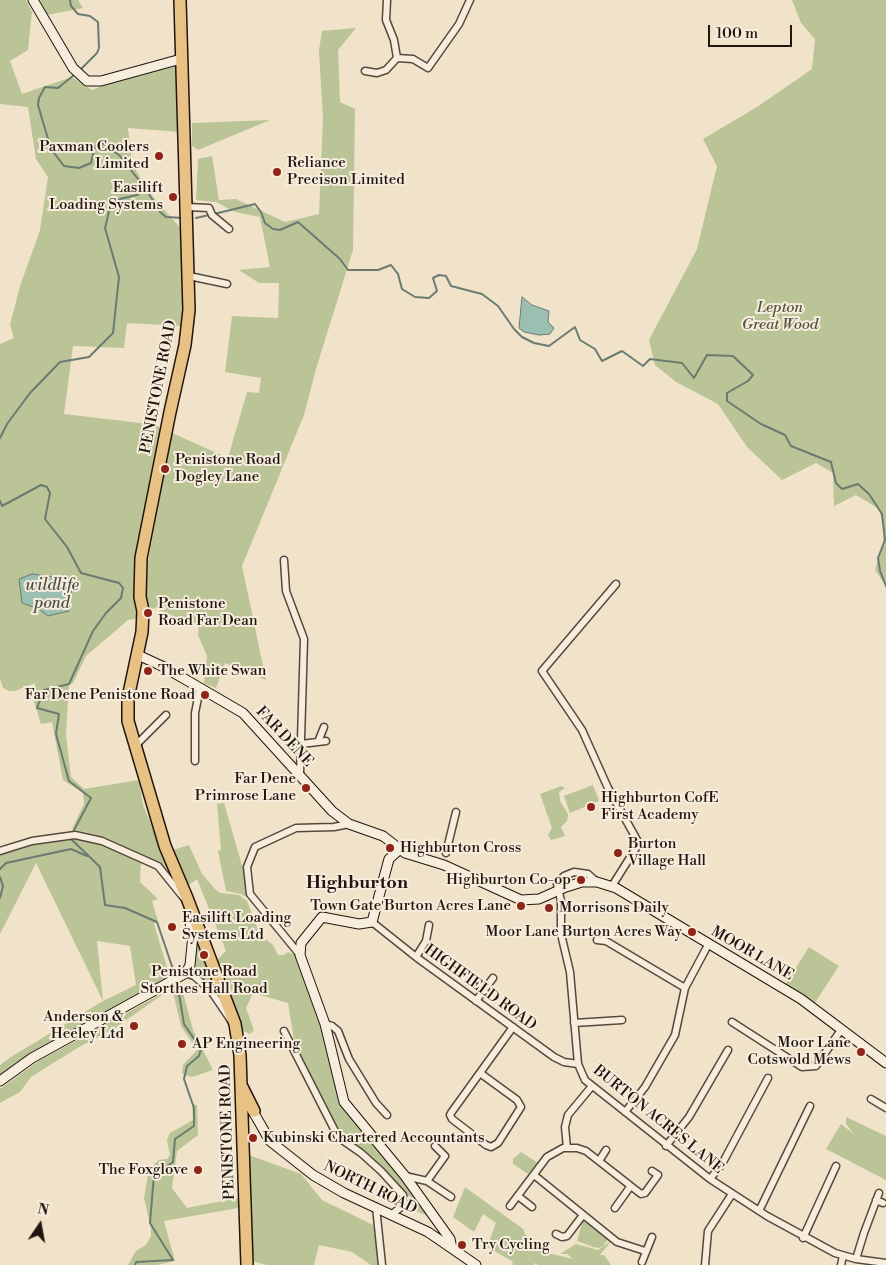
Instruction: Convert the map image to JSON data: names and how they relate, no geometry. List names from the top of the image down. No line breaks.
{"streets":{"highway":["PENISTONE ROAD"],"street":["FAR DENE","MOOR LANE","HIGHFIELD ROAD","BURTON ACRES LANE","NORTH ROAD"]},"crossings":[["PENISTONE ROAD","FAR DENE"],["FAR DENE","MOOR LANE"],["MOOR LANE","BURTON ACRES LANE"],["HIGHFIELD ROAD","BURTON ACRES LANE"]],"districts":["Highburton"],"water":["wildlife pond"],"parks":["Lepton Great Wood"],"places":["Paxman Coolers Limited","Reliance Precison Limited","Easilift Loading Systems","Penistone Road Dogley Lane","Penistone Road Far Dean","The White Swan","Far Dene Penistone Road","Far Dene Primrose Lane","Highburton CofE First Academy","Highburton Cross","Burton Village Hall","Highburton Co-op","Town Gate Burton Acres Lane","Morrisons Daily","Easilift Loading Systems Ltd","Moor Lane Burton Acres Way","Penistone Road Storthes Hall Road","Anderson & Heeley Ltd","AP Engineering","Moor Lane Cotswold Mews","Kubinski Chartered Accountants","The Foxglove","Try Cycling"],"scale_bar":"100 m","north":"top"}
